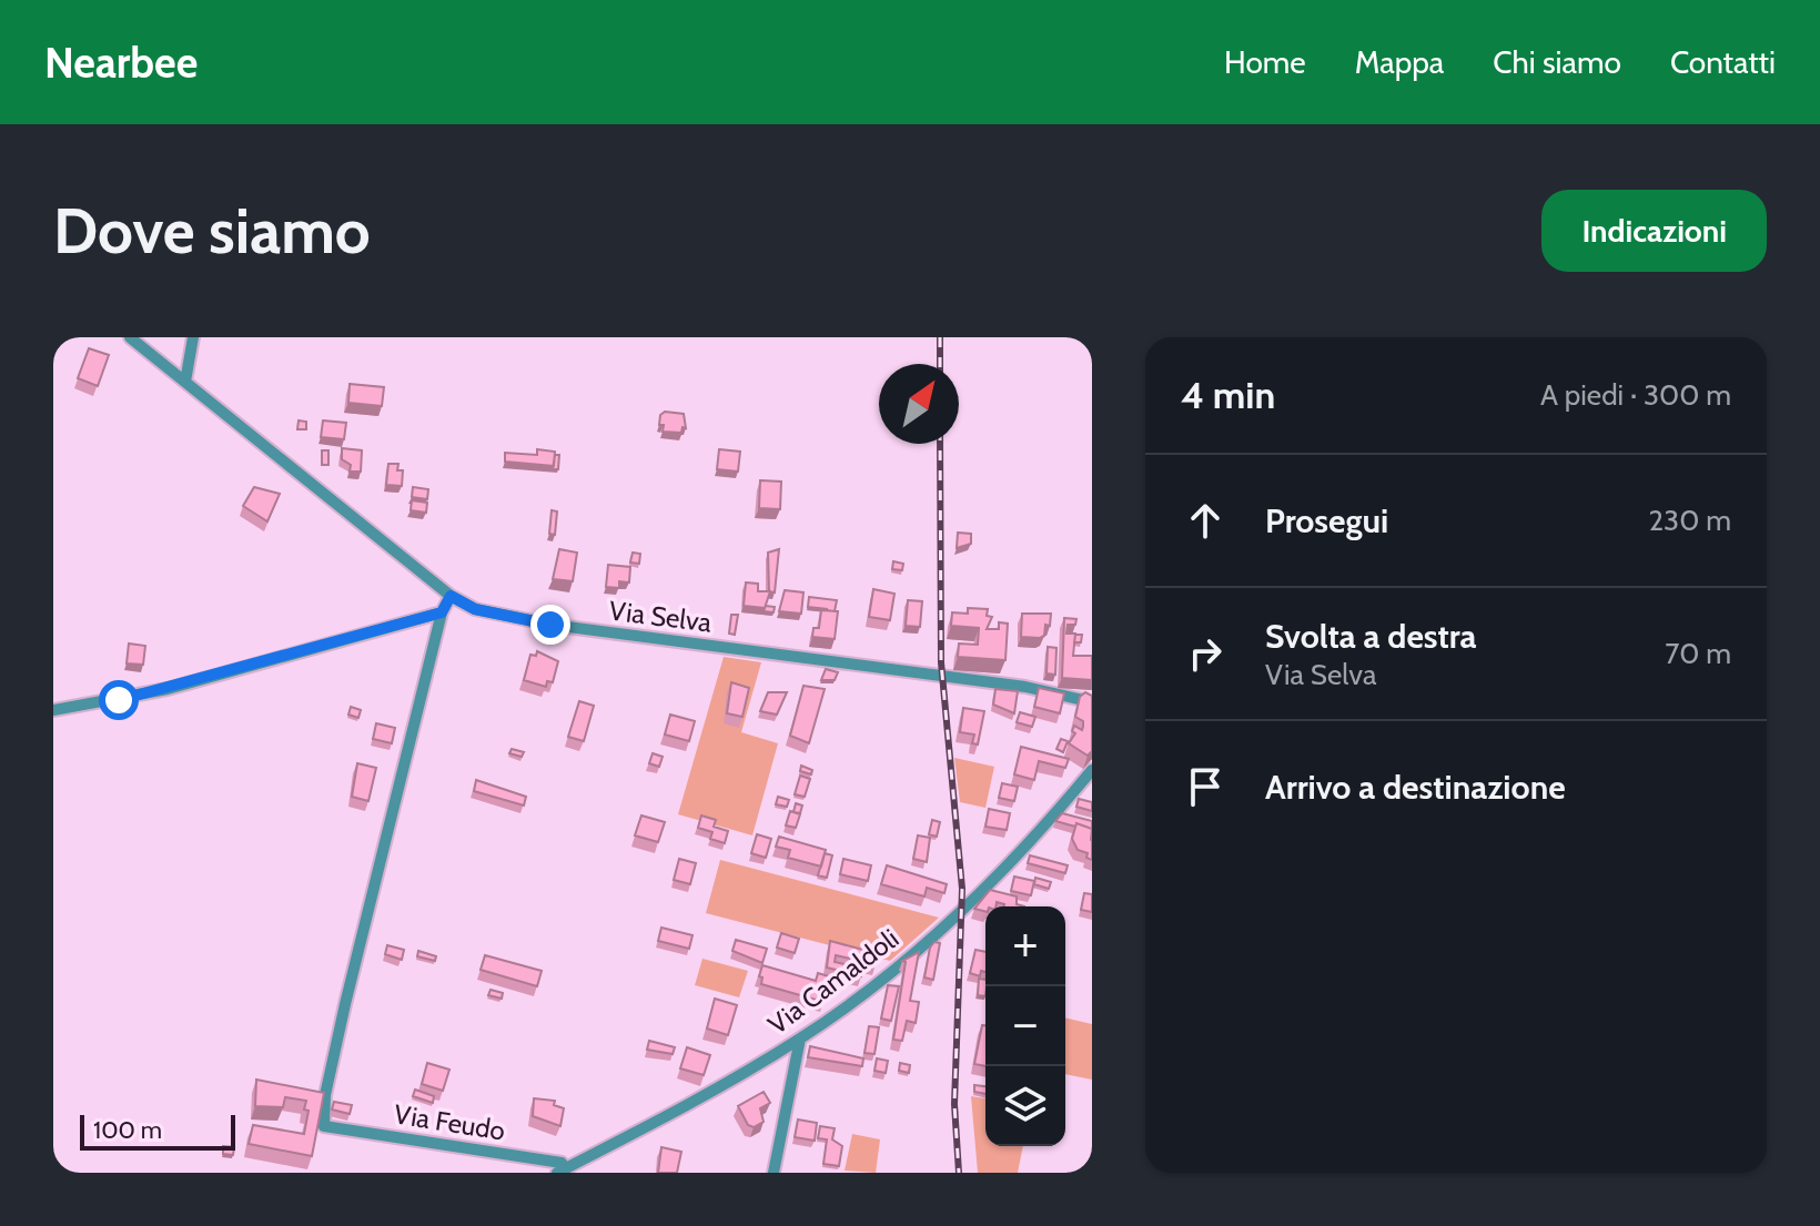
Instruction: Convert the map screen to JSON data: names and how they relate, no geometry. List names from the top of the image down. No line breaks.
{"streets":{"street":["Via Selva","Via Camaldoli","Via Feudo"]},"crossings":[["Via Camaldoli","Via Feudo"]],"scale_bar":"100 m","north":"top right","page":{"header":"Nearbee","nav":["Home","Mappa","Chi siamo","Contatti"],"buttons":"Indicazioni","title":"Dove siamo","heading":["4 min","A piedi · 300 m"],"list":[["Prosegui","230 m"],["Svolta a destra","Via Selva","70 m"],"Arrivo a destinazione"],"map_buttons":["+","−"],"scale":"100 m"}}
